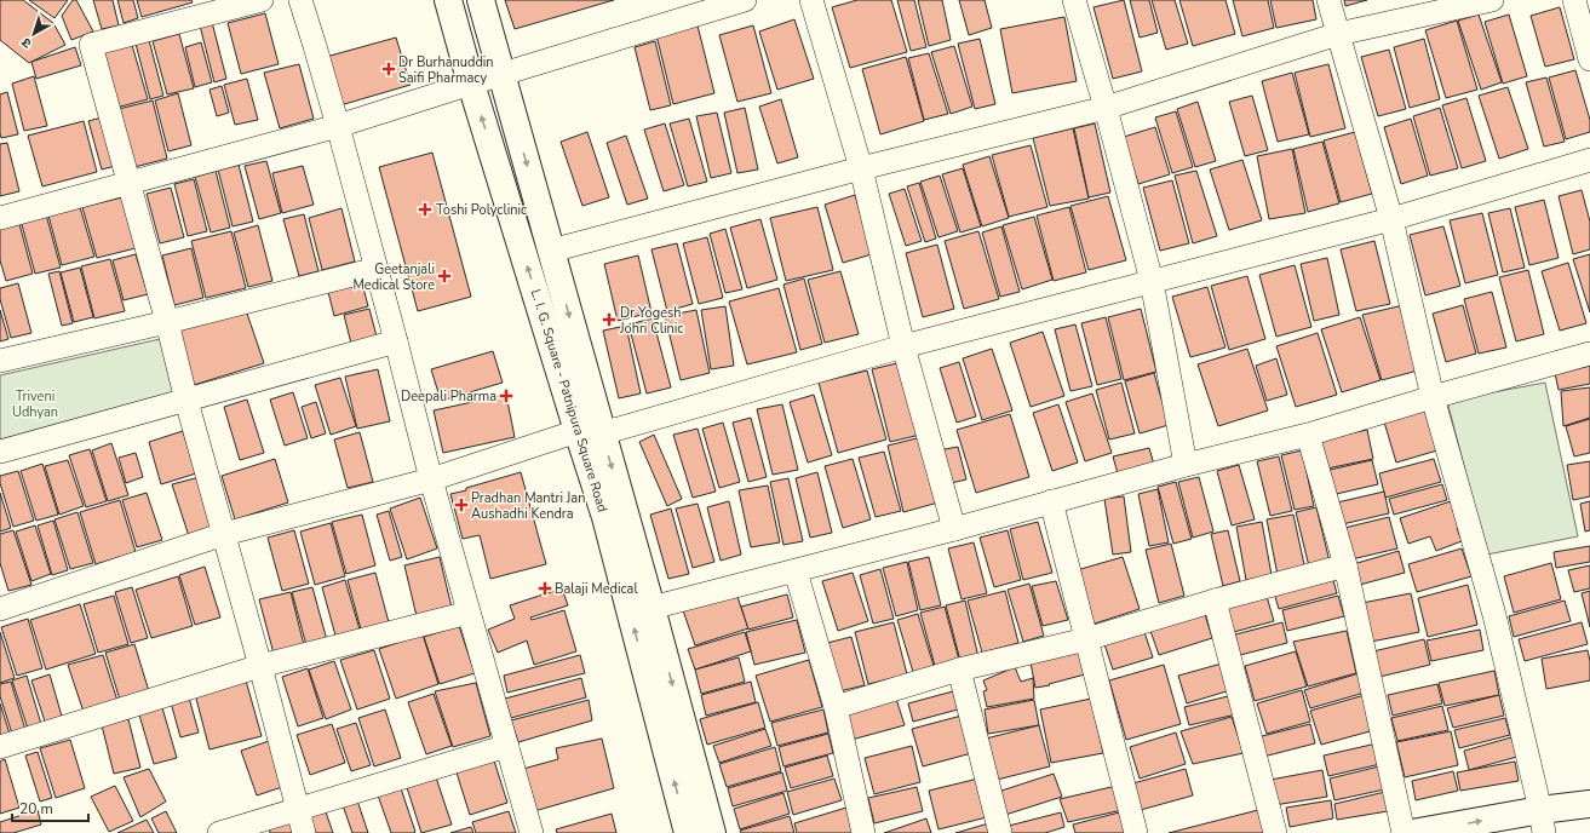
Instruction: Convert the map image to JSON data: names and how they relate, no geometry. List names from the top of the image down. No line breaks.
{"streets":{"main road":["L. I. G. Square - Patnipura Square Road"]},"parks":["Triveni Udhyan"],"places":{"health":["Dr Burhanuddin Saifi Pharmacy","Toshi Polyclinic","Geetanjali Medical Store","Dr Yogesh Johri Clinic","Deepali Pharma","Pradhan Mantri Jan Aushadhi Kendra","Balaji Medical"]},"scale_bar":"20 m","north":"bottom left"}
